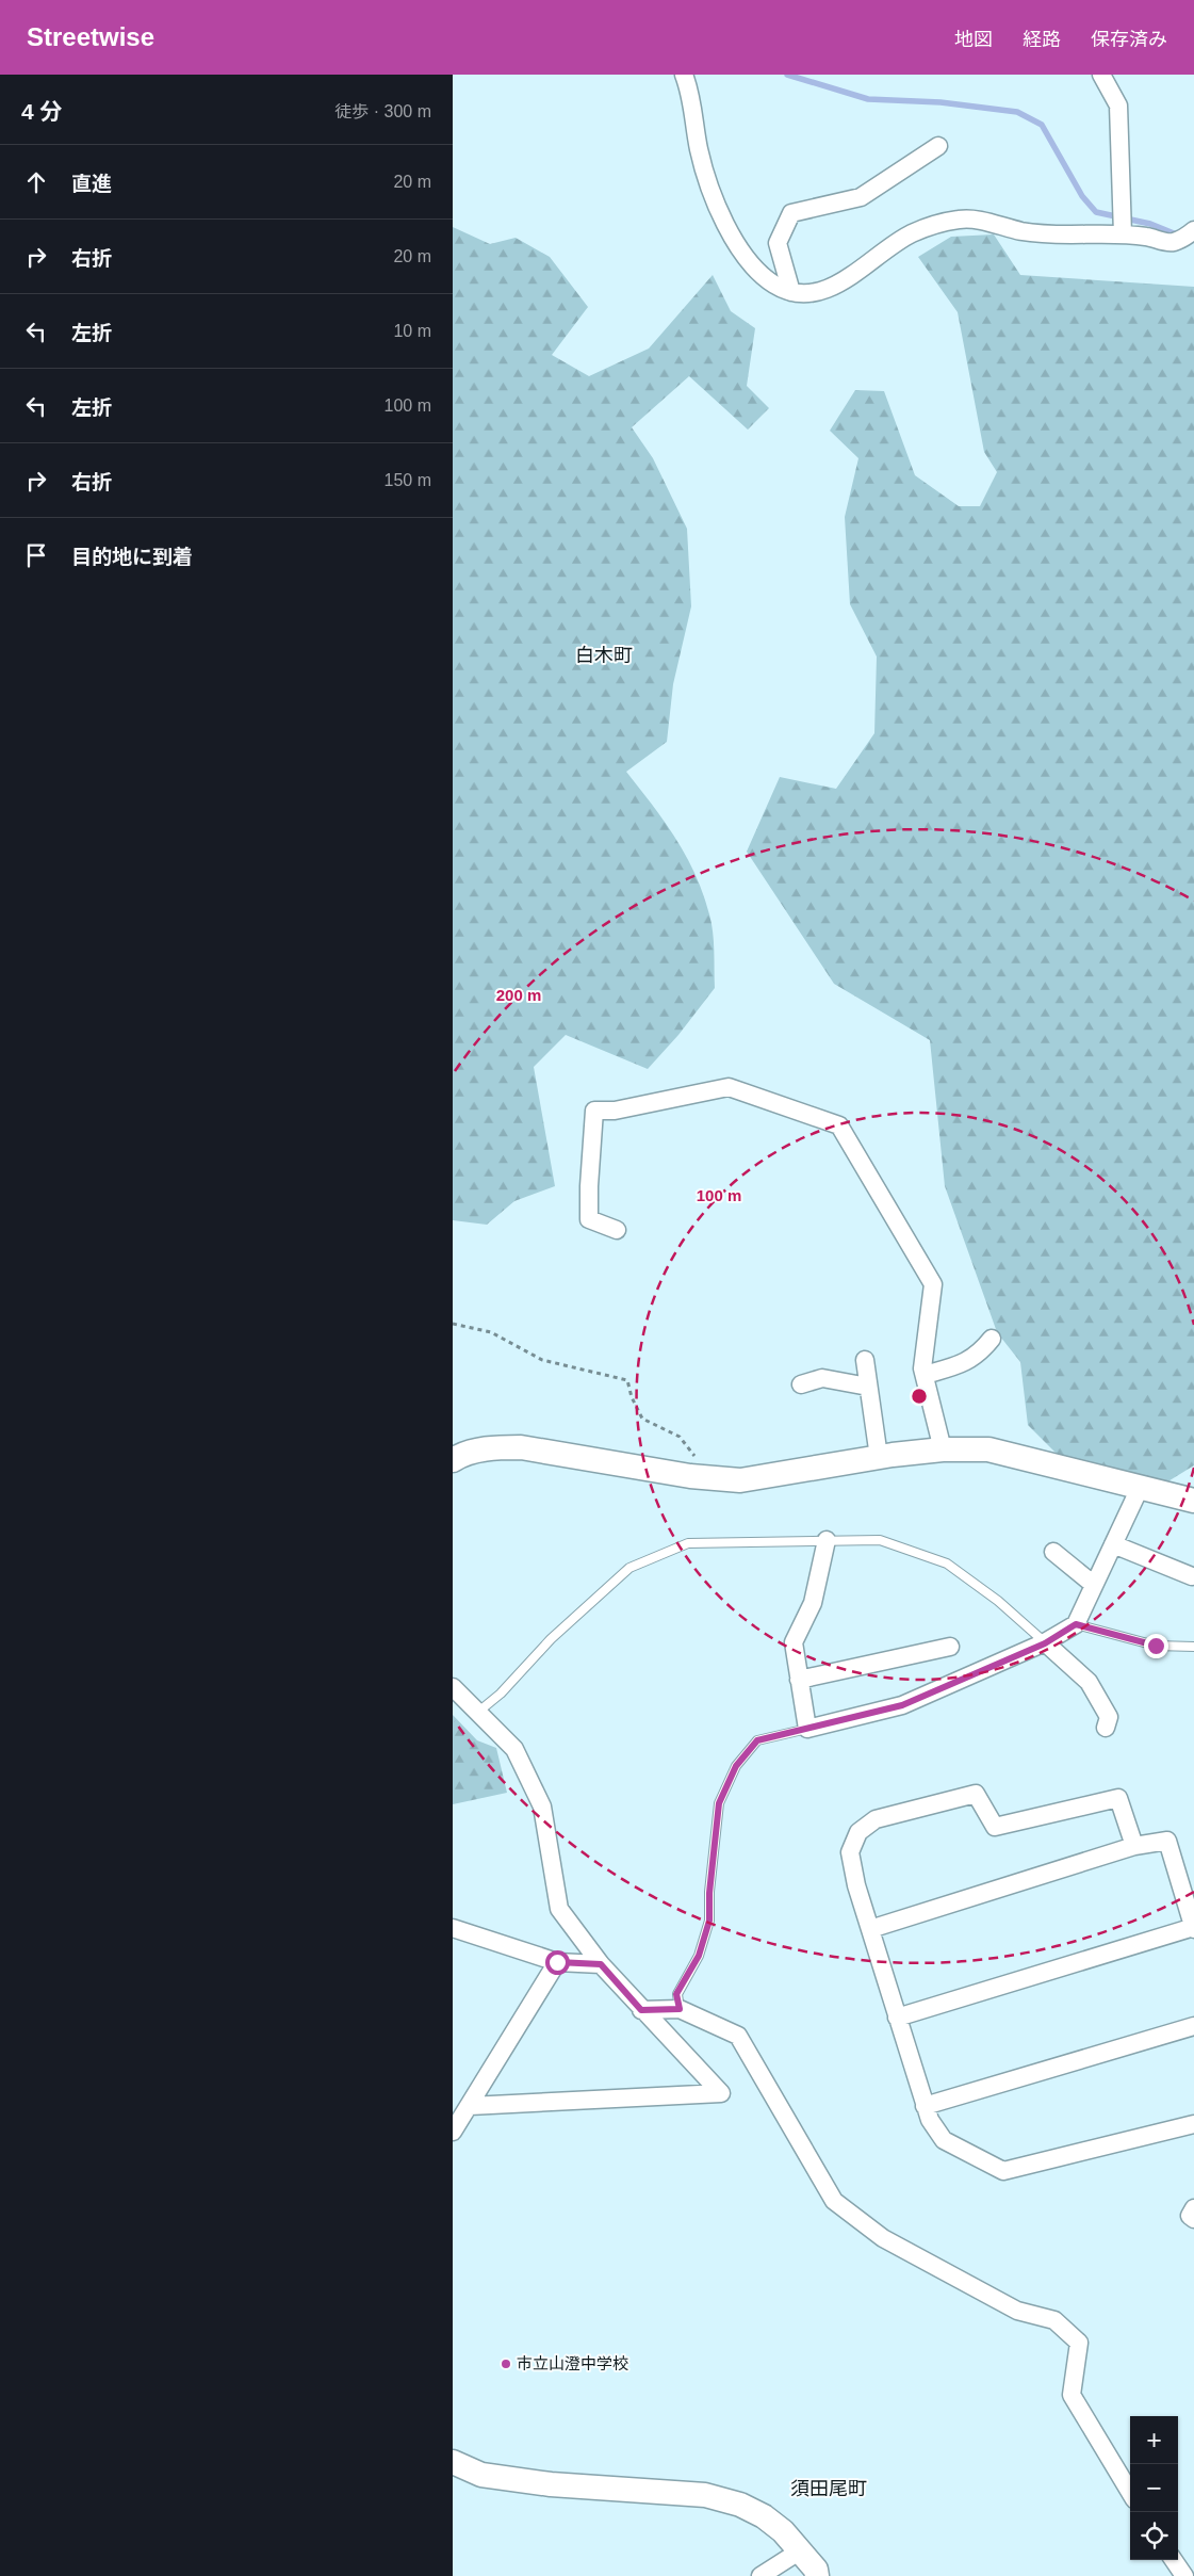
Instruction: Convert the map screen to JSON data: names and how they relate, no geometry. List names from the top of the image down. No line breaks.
{"districts":["白木町","須田尾町"],"places":["市立山澄中学校"],"page":{"header":"Streetwise","nav":["地図","経路","保存済み"],"heading":["4 分","徒歩 · 300 m"],"list":[["直進","20 m"],["右折","20 m"],["左折","10 m"],["左折","100 m"],["右折","150 m"],"目的地に到着"],"map_buttons":["+","−"]},"rings":["200 m","100 m"]}
